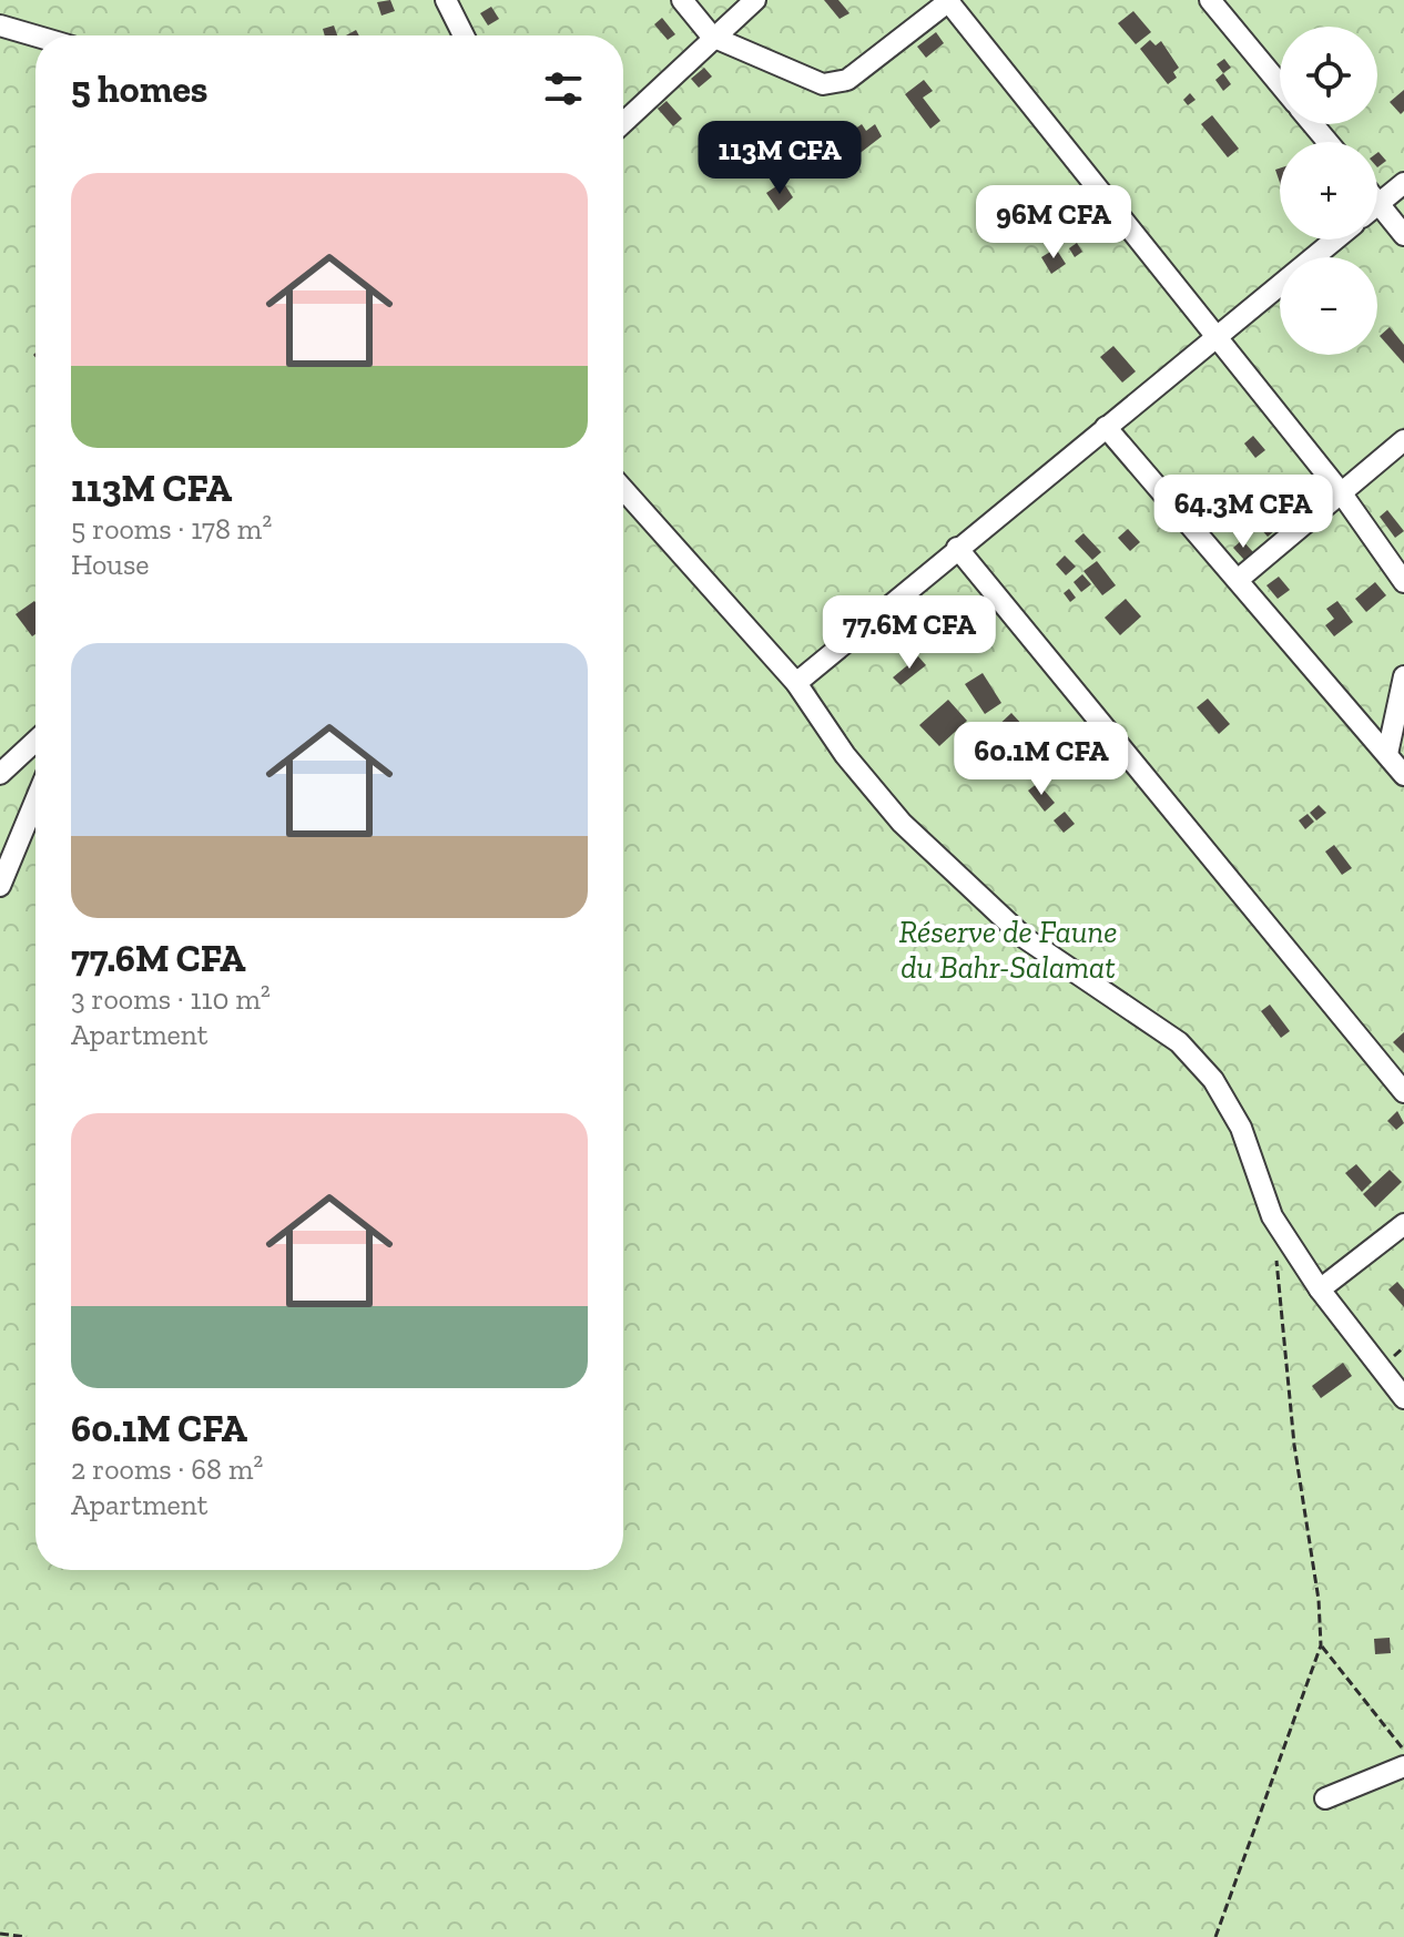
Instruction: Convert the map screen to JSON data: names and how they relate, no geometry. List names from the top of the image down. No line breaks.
{"parks":["Réserve de Faune du Bahr-Salamat"],"page":{"map_buttons":["+","−"],"heading":"5 homes","price":["113M CFA","96M CFA","64.3M CFA","77.6M CFA","60.1M CFA"],"list":[{"name":"113M CFA","note":"5 rooms · 178 m² · House"},{"name":"77.6M CFA","note":"3 rooms · 110 m² · Apartment"},{"name":"60.1M CFA","note":"2 rooms · 68 m² · Apartment"}]}}
